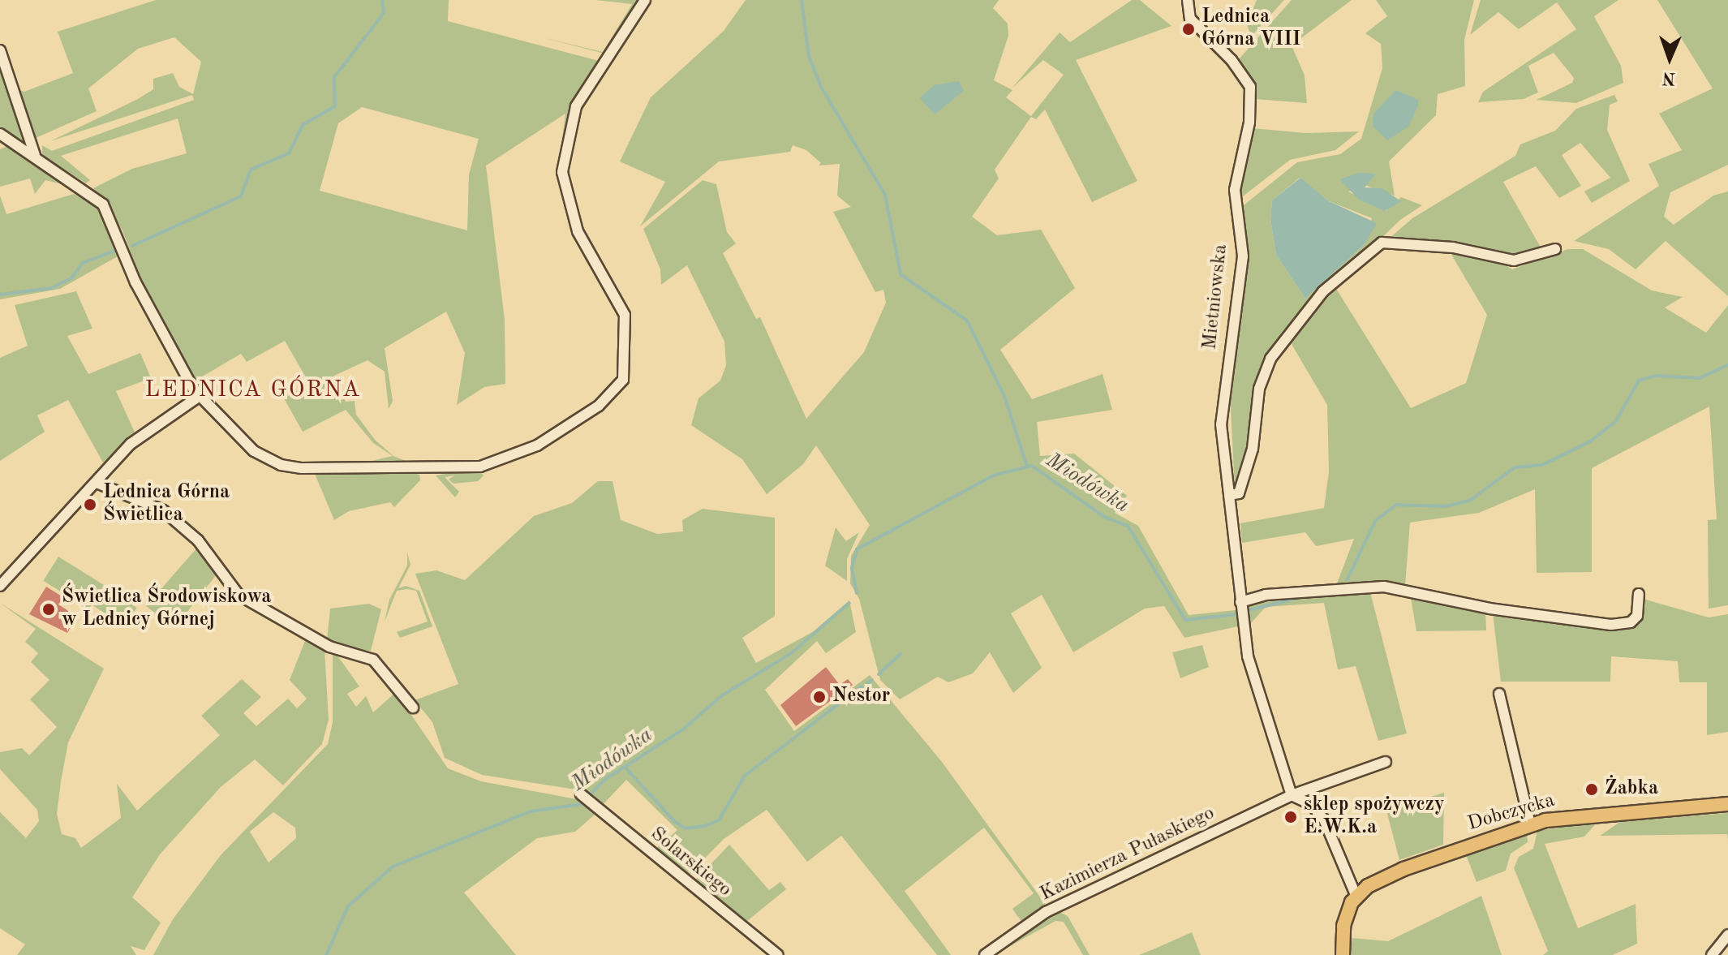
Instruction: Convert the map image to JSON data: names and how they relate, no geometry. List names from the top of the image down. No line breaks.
{"streets":{"main road":["Dobczycka"],"street":["Mietniowska","Kazimierza Pułaskiego","Solarskiego"]},"crossings":[["Mietniowska","Kazimierza Pułaskiego"]],"districts":["LEDNICA GÓRNA"],"water":["Miodówka"],"places":["Lednica Górna VIII","Lednica Górna Świetlica","Świetlica Środowiskowa w Lednicy Górnej","Nestor","Żabka","sklep spożywczy E.W.K.a"],"north":"bottom"}
